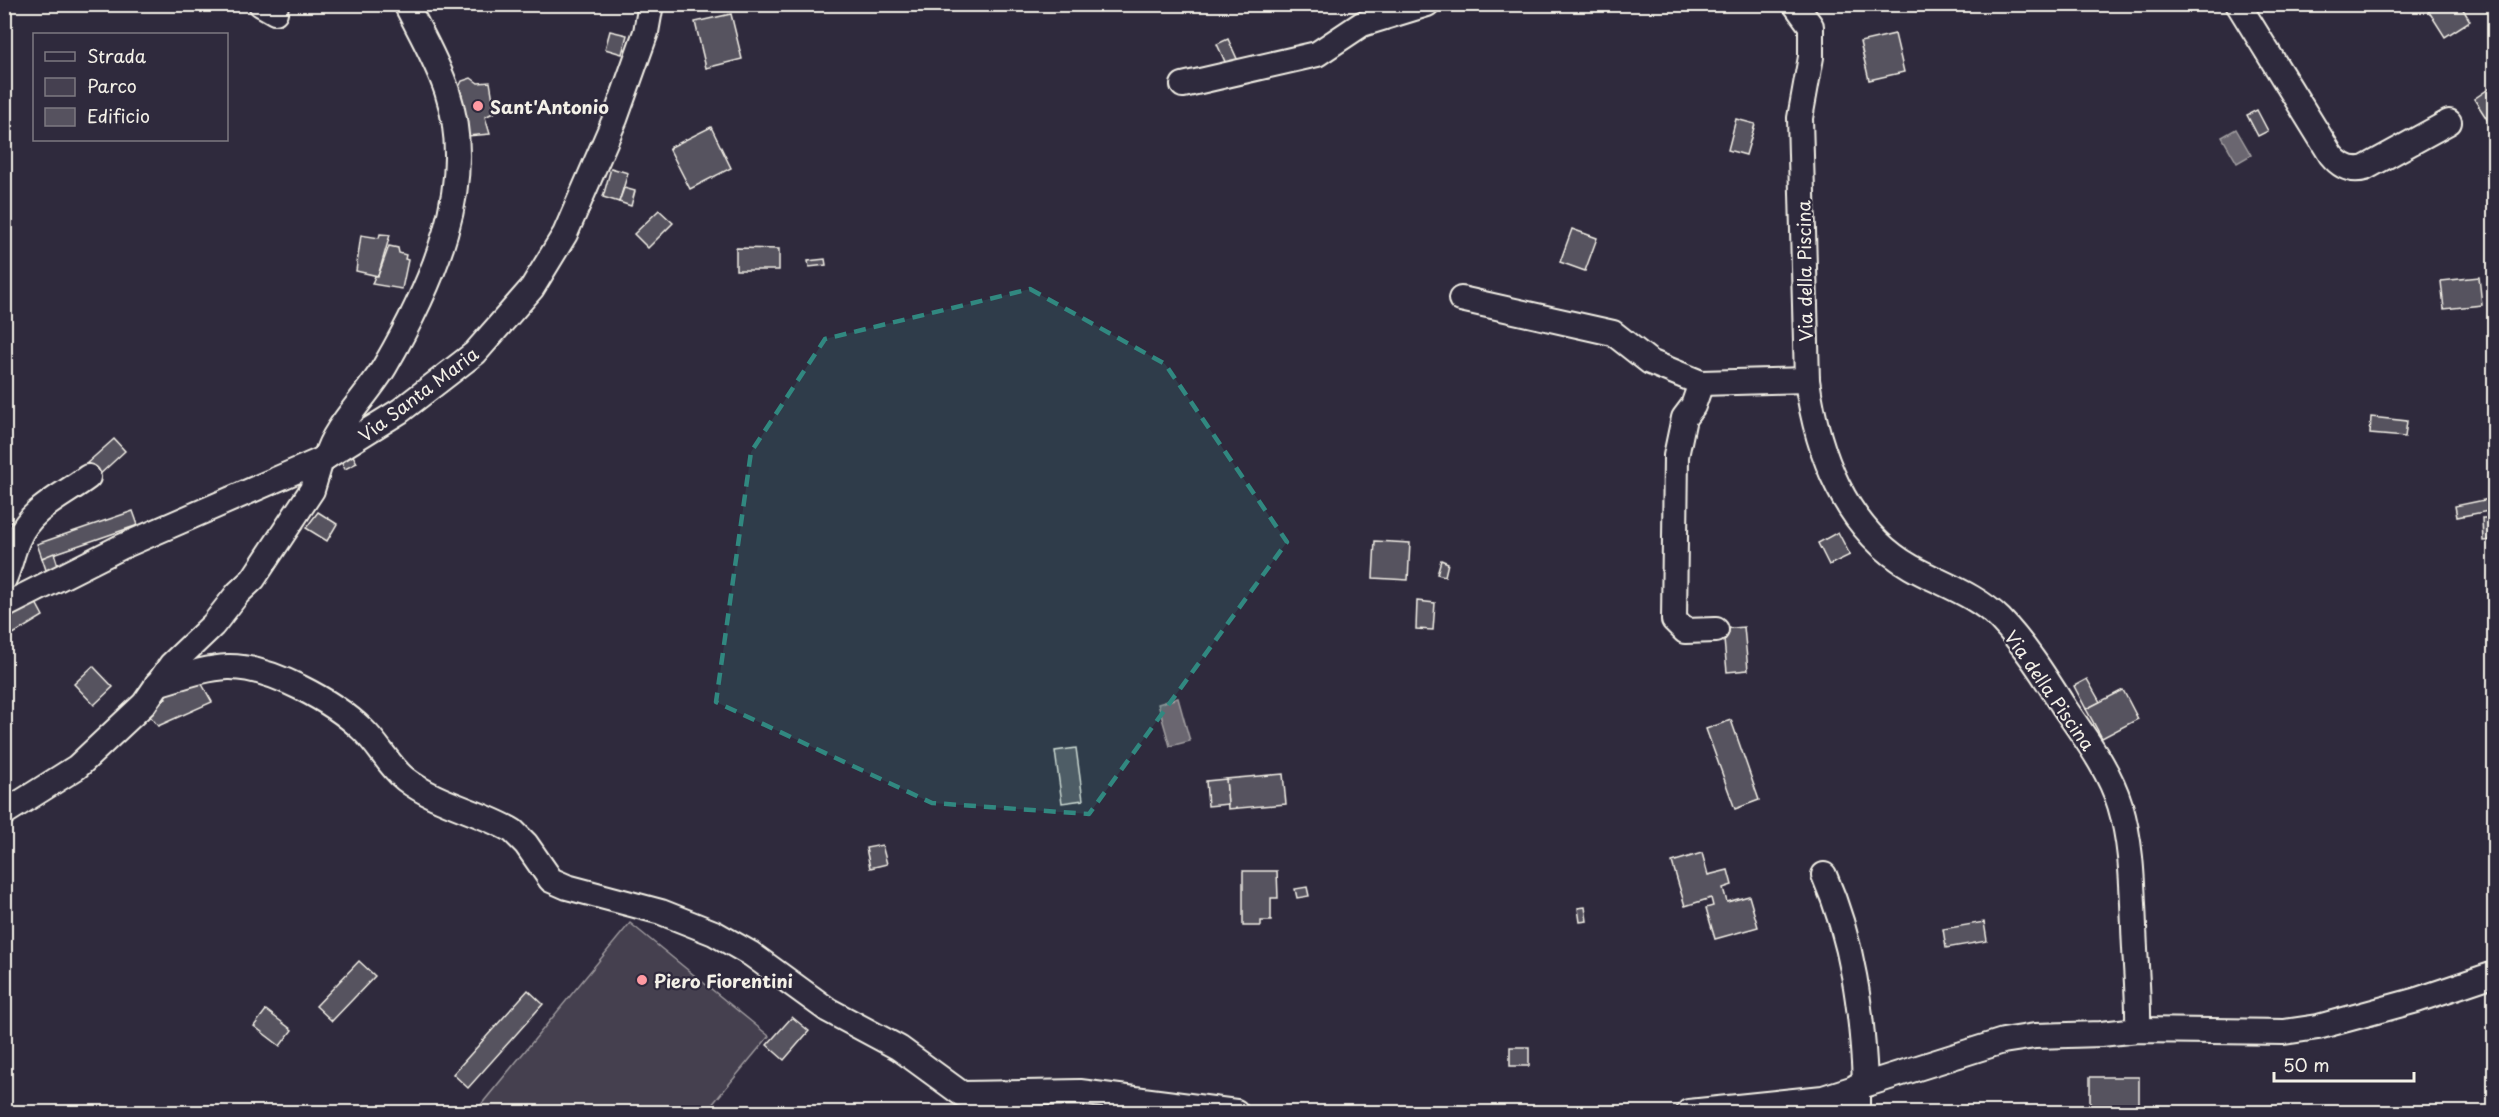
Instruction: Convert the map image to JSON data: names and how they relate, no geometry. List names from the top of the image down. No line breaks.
{"streets":{"street":["Via della Piscina","Via Santa Maria"]},"places":["Sant'Antonio","Piero Fiorentini"],"legend":["Strada","Parco","Edificio"],"scale_bar":"50 m"}
